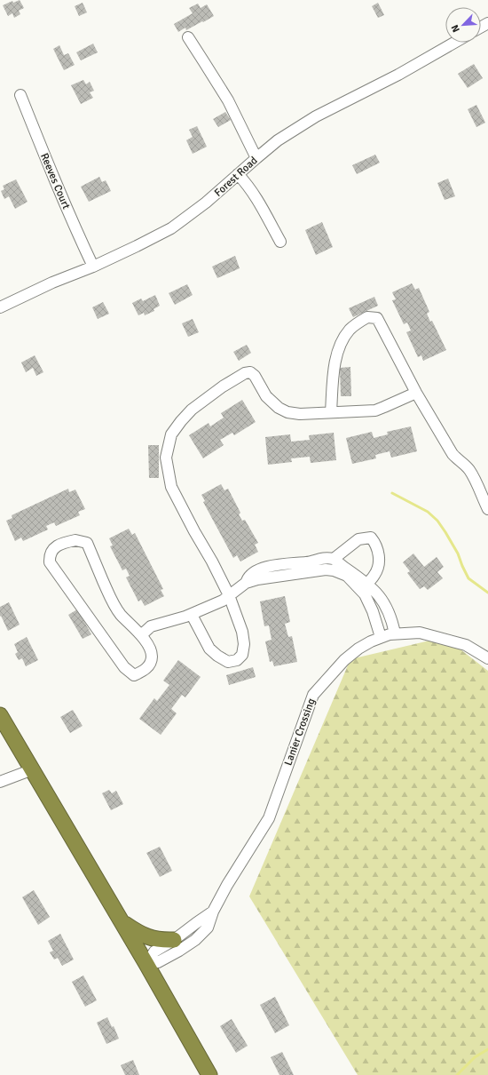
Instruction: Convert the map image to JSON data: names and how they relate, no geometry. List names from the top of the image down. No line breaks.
{"streets":{"street":["Forest Road","Reeves Court","Lanier Crossing"]},"crossings":[["Forest Road","Reeves Court"]],"north":"bottom left"}
